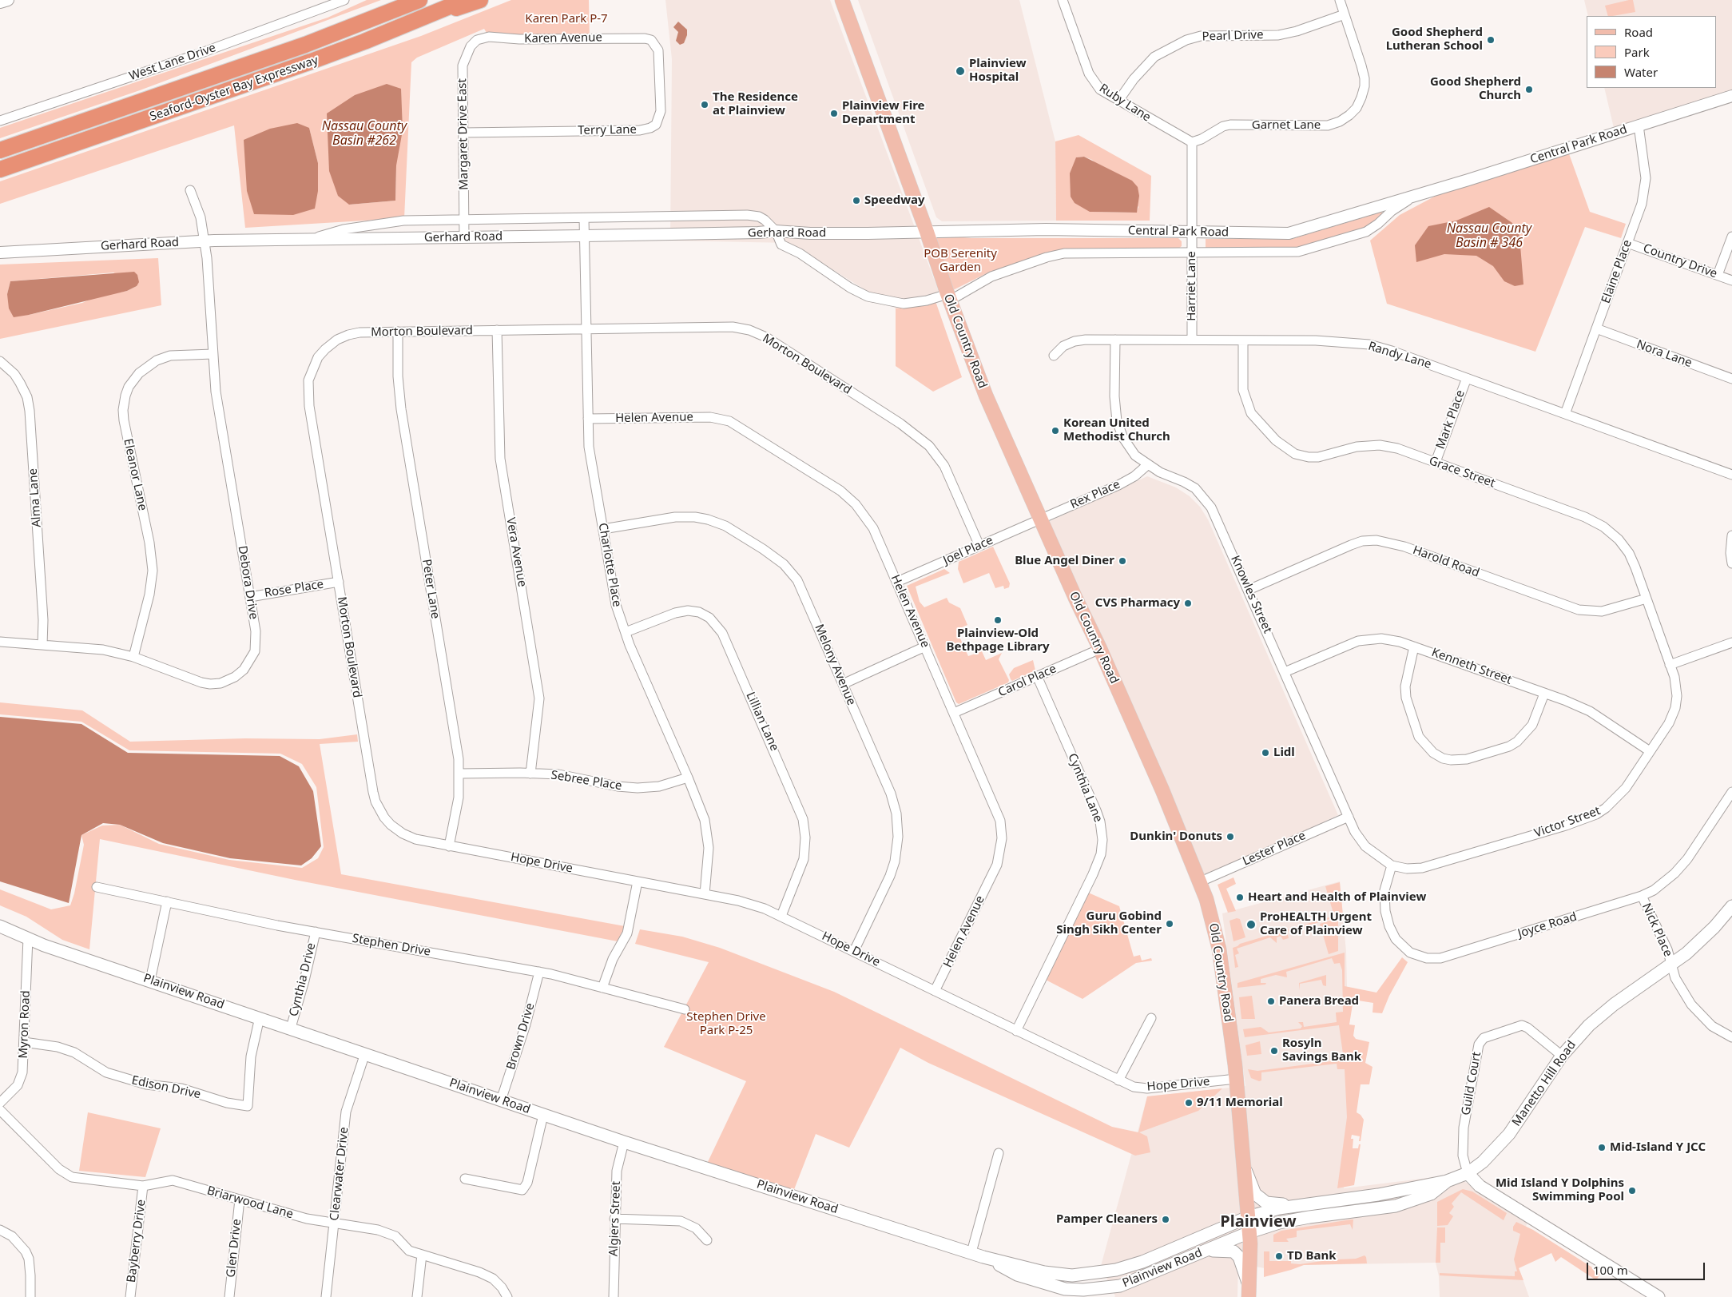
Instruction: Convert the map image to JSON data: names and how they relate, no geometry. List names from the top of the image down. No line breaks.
{"streets":{"highway":["Seaford-Oyster Bay Expressway"],"main road":["Old Country Road","Plainview Road","Manetto Hill Road"],"street":["Pearl Drive","Karen Avenue","West Lane Drive","Ruby Lane","Garnet Lane","Terry Lane","Margaret Drive East","Central Park Road","Gerhard Road","Country Drive","Elaine Place","Harriet Lane","Morton Boulevard","Nora Lane","Randy Lane","Helen Avenue","Mark Place","Grace Street","Eleanor Lane","Rex Place","Alma Lane","Joel Place","Vera Avenue","Harold Road","Charlotte Place","Debora Drive","Rose Place","Peter Lane","Knowles Street","Melony Avenue","Kenneth Street","Carol Place","Lillian Lane","Sebree Place","Cynthia Lane","Victor Street","Lester Place","Hope Drive","Joyce Road","Nick Place","Stephen Drive","Cynthia Drive","Myron Road","Brown Drive","Guild Court","Edison Drive","Clearwater Drive","Briarwood Lane","Algiers Street","Bayberry Drive","Glen Drive"]},"crossings":[["Pearl Drive","Ruby Lane"],["Pearl Drive","Garnet Lane"],["Karen Avenue","Terry Lane"],["Karen Avenue","Margaret Drive East"],["Ruby Lane","Garnet Lane"],["Terry Lane","Margaret Drive East"],["Margaret Drive East","Central Park Road"],["Margaret Drive East","Gerhard Road"],["Central Park Road","Gerhard Road"],["Central Park Road","Elaine Place"],["Central Park Road","Harriet Lane"],["Central Park Road","Old Country Road"],["Central Park Road","Charlotte Place"],["Gerhard Road","Old Country Road"],["Gerhard Road","Charlotte Place"],["Gerhard Road","Debora Drive"],["Country Drive","Elaine Place"],["Elaine Place","Nora Lane"],["Elaine Place","Randy Lane"],["Harriet Lane","Randy Lane"],["Morton Boulevard","Joel Place"],["Morton Boulevard","Vera Avenue"],["Morton Boulevard","Charlotte Place"],["Morton Boulevard","Rose Place"],["Morton Boulevard","Peter Lane"],["Morton Boulevard","Hope Drive"],["Old Country Road","Rex Place"],["Old Country Road","Joel Place"],["Old Country Road","Carol Place"],["Old Country Road","Lester Place"],["Old Country Road","Hope Drive"],["Old Country Road","Plainview Road"],["Old Country Road","Manetto Hill Road"],["Randy Lane","Mark Place"],["Randy Lane","Grace Street"],["Randy Lane","Knowles Street"],["Helen Avenue","Joel Place"],["Helen Avenue","Charlotte Place"],["Helen Avenue","Carol Place"],["Helen Avenue","Hope Drive"],["Mark Place","Grace Street"],["Grace Street","Harold Road"],["Grace Street","Victor Street"],["Eleanor Lane","Debora Drive"],["Rex Place","Joel Place"],["Rex Place","Knowles Street"],["Alma Lane","Debora Drive"],["Vera Avenue","Sebree Place"],["Harold Road","Knowles Street"],["Charlotte Place","Melony Avenue"],["Charlotte Place","Lillian Lane"],["Charlotte Place","Sebree Place"],["Charlotte Place","Hope Drive"],["Debora Drive","Rose Place"],["Peter Lane","Sebree Place"],["Peter Lane","Hope Drive"],["Knowles Street","Kenneth Street"],["Knowles Street","Victor Street"],["Knowles Street","Lester Place"],["Knowles Street","Joyce Road"],["Melony Avenue","Hope Drive"],["Kenneth Street","Victor Street"],["Carol Place","Cynthia Lane"],["Lillian Lane","Hope Drive"],["Cynthia Lane","Hope Drive"],["Victor Street","Joyce Road"],["Joyce Road","Nick Place"],["Nick Place","Manetto Hill Road"],["Stephen Drive","Cynthia Drive"],["Stephen Drive","Brown Drive"],["Cynthia Drive","Plainview Road"],["Plainview Road","Myron Road"],["Plainview Road","Brown Drive"],["Plainview Road","Manetto Hill Road"],["Plainview Road","Edison Drive"],["Plainview Road","Clearwater Drive"],["Plainview Road","Algiers Street"],["Myron Road","Edison Drive"],["Guild Court","Manetto Hill Road"],["Clearwater Drive","Briarwood Lane"],["Briarwood Lane","Bayberry Drive"],["Briarwood Lane","Glen Drive"]],"districts":["Plainview"],"water":["Nassau County Basin #262","Nassau County Basin # 346"],"parks":["Karen Park P-7","POB Serenity Garden","Stephen Drive Park P-25"],"places":["Good Shepherd Lutheran School","Plainview Hospital","Good Shepherd Church","The Residence at Plainview","Plainview Fire Department","Speedway","Korean United Methodist Church","Blue Angel Diner","CVS Pharmacy","Plainview-Old Bethpage Library","Lidl","Dunkin' Donuts","Heart and Health of Plainview","Guru Gobind Singh Sikh Center","ProHEALTH Urgent Care of Plainview","Panera Bread","Rosyln Savings Bank","9/11 Memorial","Mid-Island Y JCC","Mid Island Y Dolphins Swimming Pool","Pamper Cleaners","TD Bank"],"legend":["Road","Park","Water"],"scale_bar":"100 m"}
